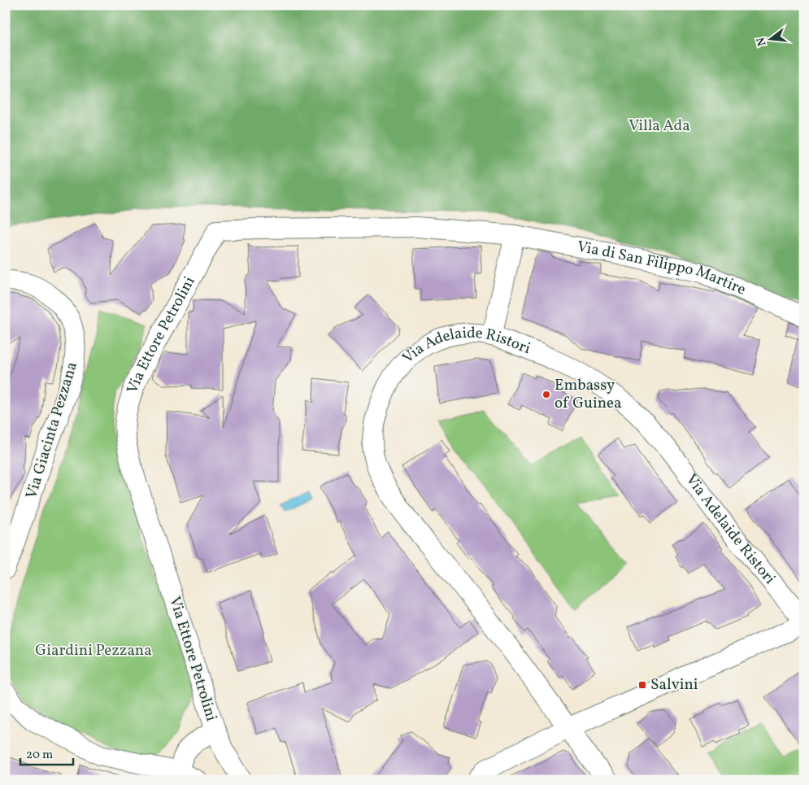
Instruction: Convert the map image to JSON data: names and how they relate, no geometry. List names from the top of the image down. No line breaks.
{"streets":{"street":["Via di San Filippo Martire","Via Ettore Petrolini","Via Adelaide Ristori","Via Giacinta Pezzana"]},"crossings":[["Via di San Filippo Martire","Via Ettore Petrolini"]],"parks":["Villa Ada","Giardini Pezzana"],"places":{"other":["Embassy of Guinea"],"transit":["Salvini"]},"scale_bar":"20 m","north":"left"}
